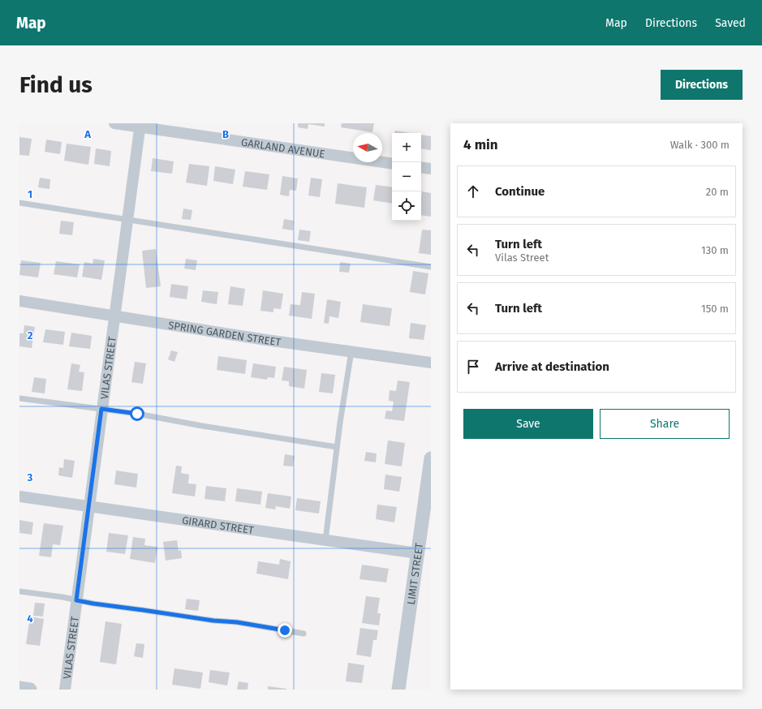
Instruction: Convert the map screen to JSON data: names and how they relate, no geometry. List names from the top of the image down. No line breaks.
{"streets":{"street":["GARLAND AVENUE","SPRING GARDEN STREET","VILAS STREET","GIRARD STREET","LIMIT STREET"]},"crossings":[["GARLAND AVENUE","VILAS STREET"],["SPRING GARDEN STREET","VILAS STREET"],["VILAS STREET","GIRARD STREET"],["GIRARD STREET","LIMIT STREET"]],"north":"left","page":{"header":"Map","nav":["Map","Directions","Saved"],"buttons":["Directions",["Save","Share"]],"title":"Find us","heading":["4 min","Walk · 300 m"],"map_buttons":["+","−"],"list":[["Continue","20 m"],["Turn left","Vilas Street","130 m"],["Turn left","150 m"],"Arrive at destination"]},"grid":{"columns":["A","B"],"rows":["1","2","3","4"]}}
